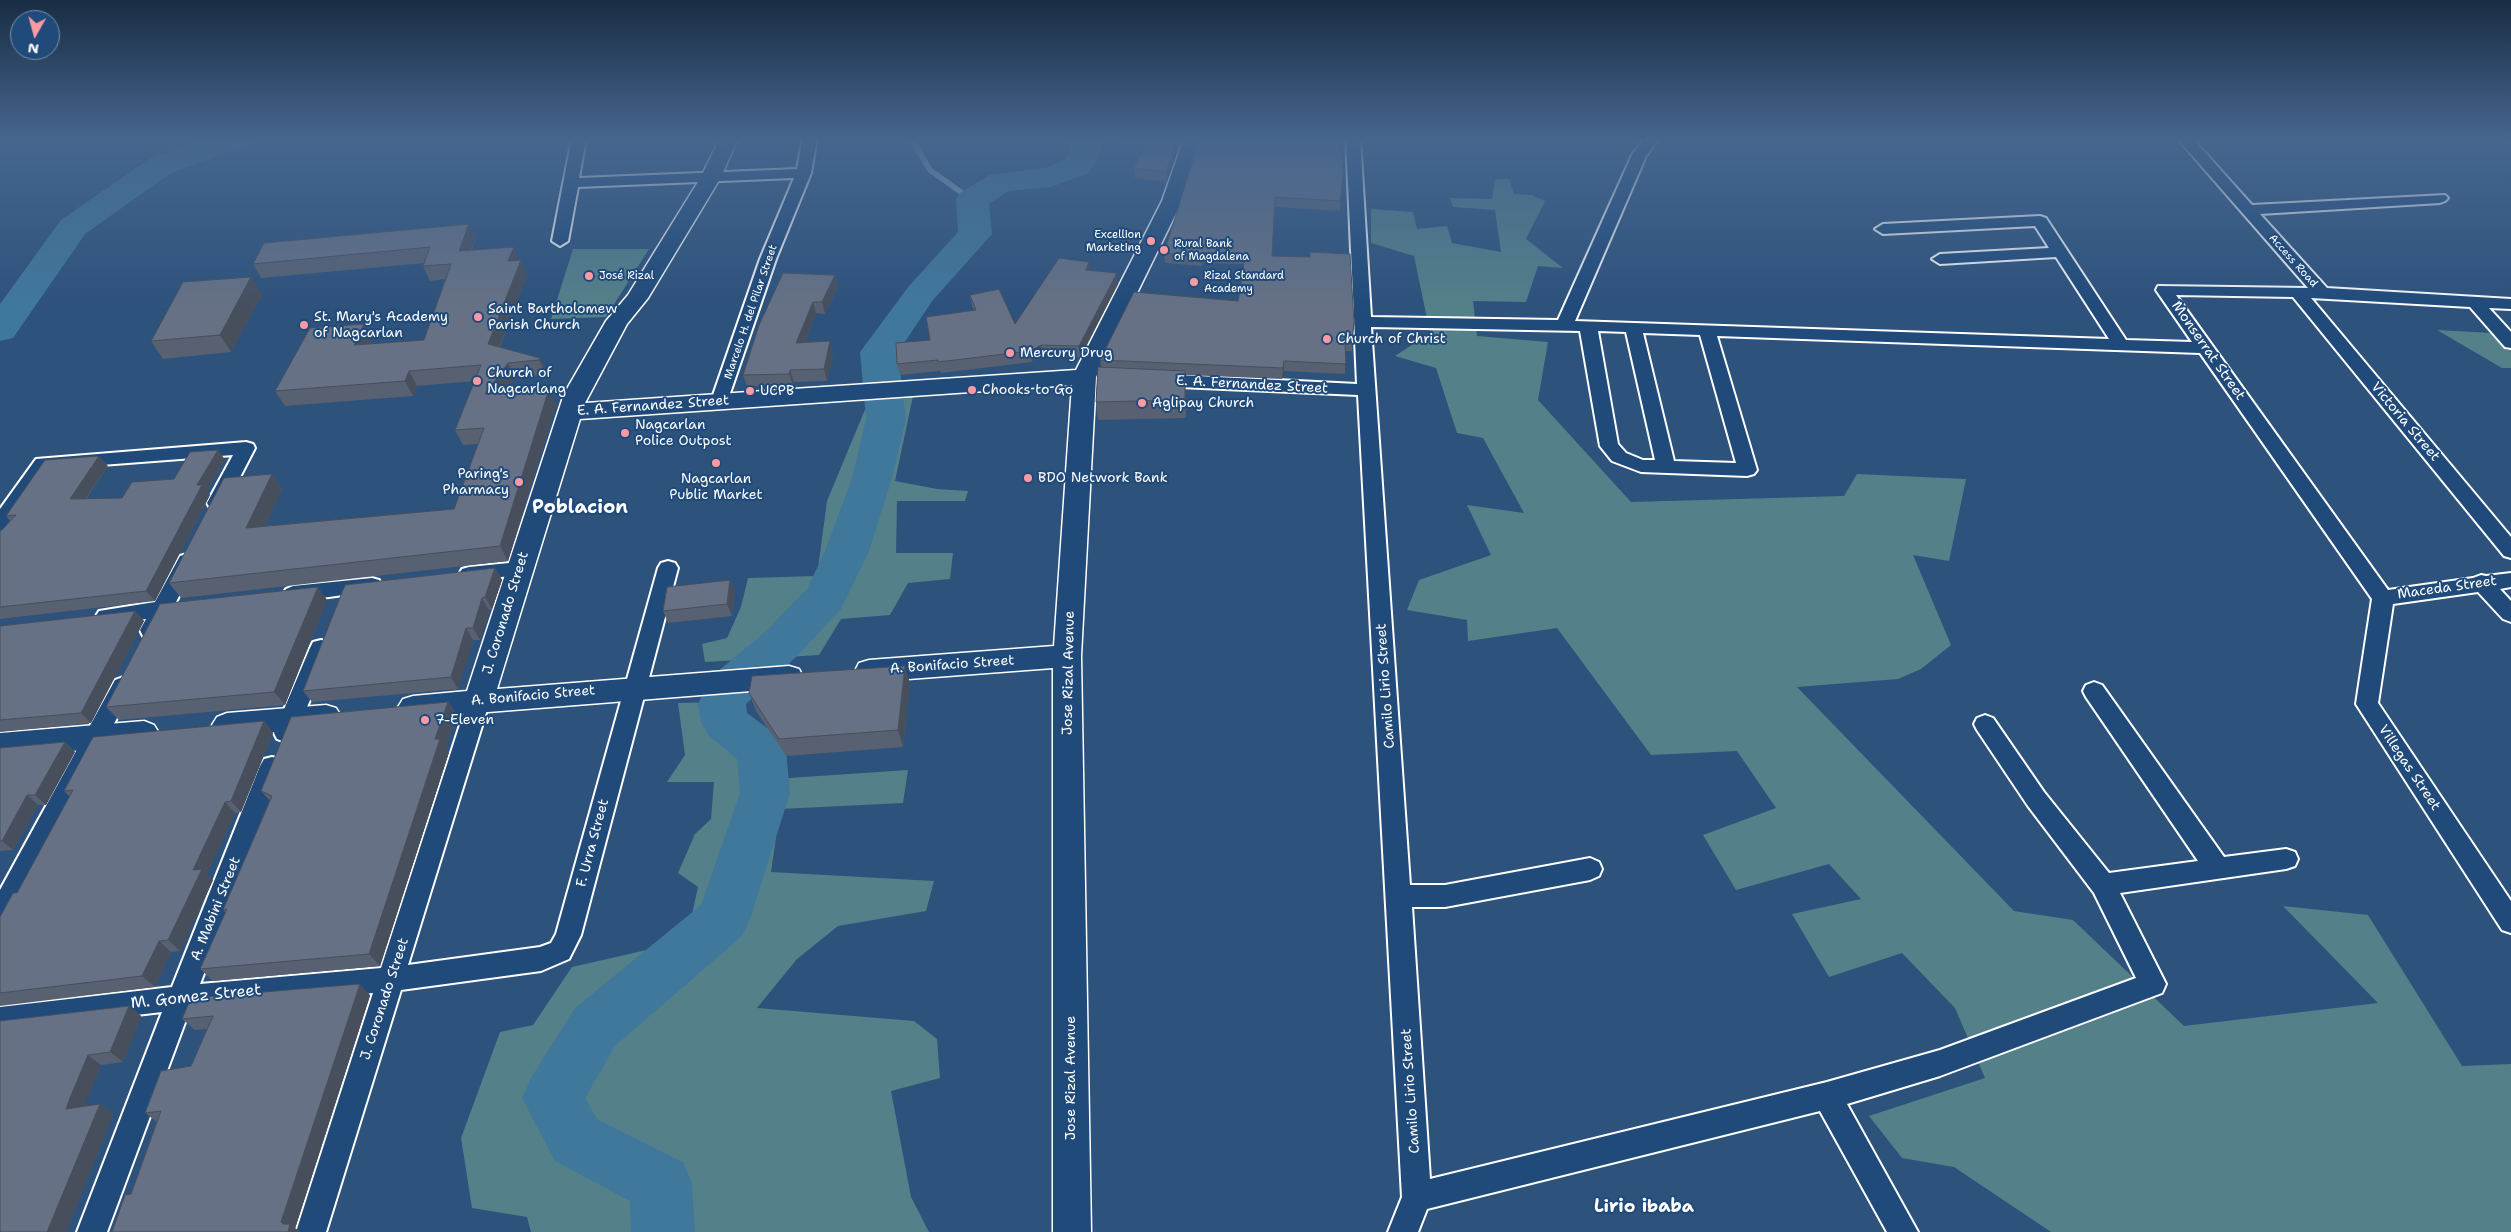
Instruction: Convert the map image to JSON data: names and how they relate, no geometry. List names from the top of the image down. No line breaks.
{"streets":{"main road":["E. A. Fernandez Street","J. Coronado Street","A. Bonifacio Street","Jose Rizal Avenue"],"street":["Access Road","Marcelo H. del Pilar Street","Monserrat Street","Victoria Street","Maceda Street","Camilo Lirio Street","Villegas Street","F. Urra Street","A. Mabini Street","M. Gomez Street"]},"crossings":[["Access Road","Monserrat Street"],["Marcelo H. del Pilar Street","E. A. Fernandez Street"],["Monserrat Street","Victoria Street"],["Monserrat Street","Maceda Street"],["Monserrat Street","Villegas Street"],["E. A. Fernandez Street","J. Coronado Street"],["E. A. Fernandez Street","Jose Rizal Avenue"],["E. A. Fernandez Street","Camilo Lirio Street"],["Maceda Street","Villegas Street"],["J. Coronado Street","A. Bonifacio Street"],["J. Coronado Street","F. Urra Street"],["J. Coronado Street","M. Gomez Street"],["A. Bonifacio Street","Jose Rizal Avenue"],["A. Bonifacio Street","F. Urra Street"],["F. Urra Street","M. Gomez Street"],["A. Mabini Street","M. Gomez Street"]],"districts":["Poblacion","Lirio ibaba"],"places":["Excellion Marketing","Rural Bank of Magdalena","José Rizal","Rizal Standard Academy","Saint Bartholomew Parish Church","St. Mary's Academy of Nagcarlan","Church of Christ","Mercury Drug","Church of Nagcarlang","Chooks to Go","UCPB","Aglipay Church","Nagcarlan Police Outpost","Nagcarlan Public Market","BDO Network Bank","Paring's Pharmacy","7-Eleven"],"north":"bottom"}
